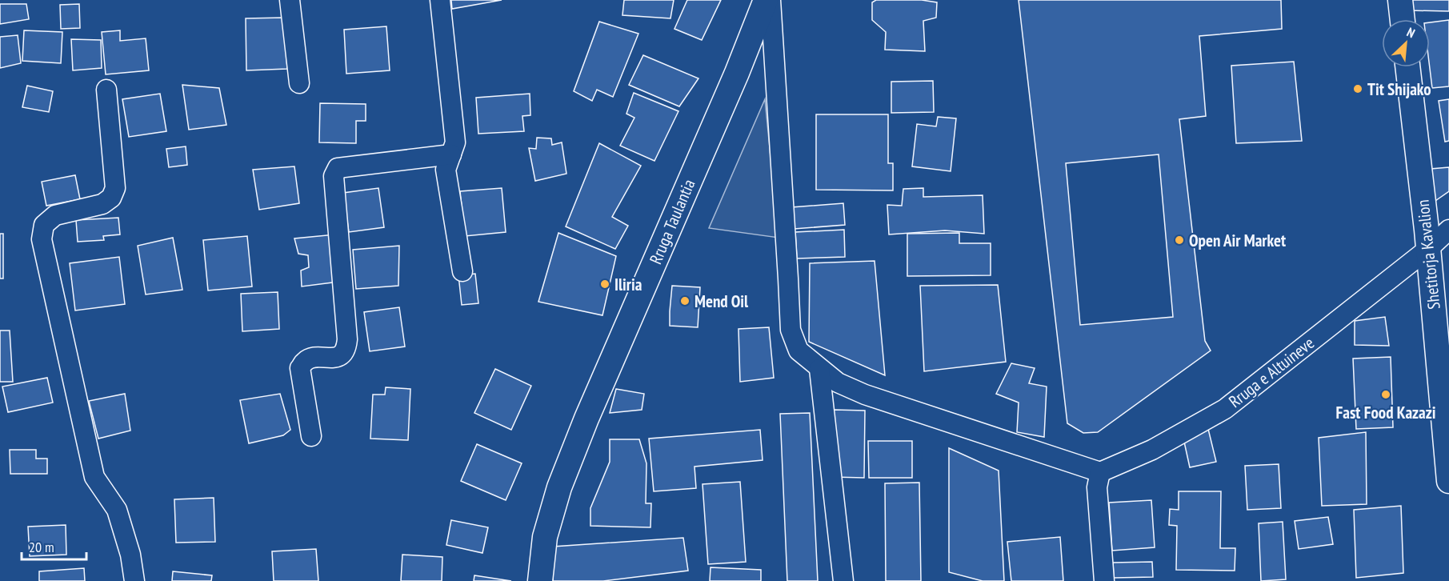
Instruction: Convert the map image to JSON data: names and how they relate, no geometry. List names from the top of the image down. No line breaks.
{"streets":{"street":["Rruga Taulantia","Shetitorja Kavalion","Rruga e Altuineve"]},"crossings":[["Shetitorja Kavalion","Rruga e Altuineve"]],"places":["Tit Shijako","Open Air Market","Iliria","Mend Oil","Fast Food Kazazi"],"scale_bar":"20 m","north":"top right"}
